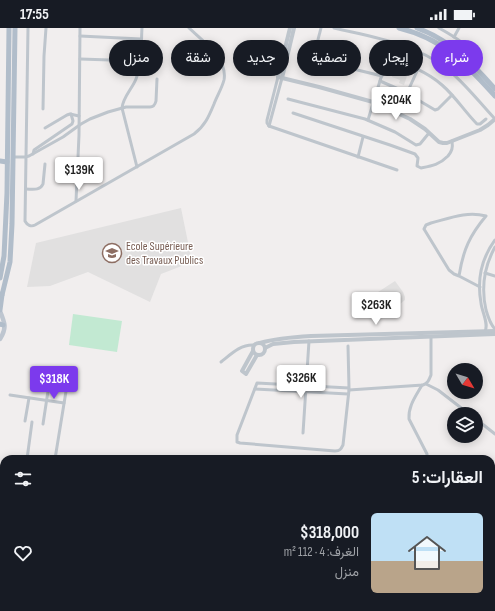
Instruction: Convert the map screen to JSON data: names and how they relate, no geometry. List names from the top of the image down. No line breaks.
{"places":{"school or university":["Ecole Supérieure des Travaux Publics"]},"north":"bottom right","page":{"status":"17:55","chip":["شراء","إيجار","تصفية","جديد","شقة","منزل"],"price":["$204K","$139K","$263K","$326K","$318K"],"heading":"العقارات: 5","list":[{"name":"$318,000","note":"الغرف: 4 · 112 m² · منزل"}]}}
